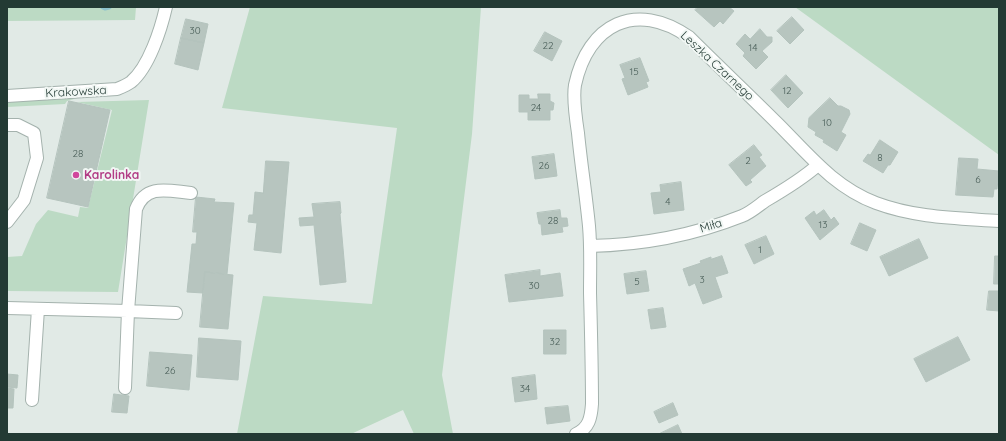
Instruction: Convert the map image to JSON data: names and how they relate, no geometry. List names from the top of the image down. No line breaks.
{"streets":{"street":["Leszka Czarnego","Krakowska","Miła"]},"crossings":[["Leszka Czarnego","Miła"]],"places":["Karolinka"],"house_numbers":["30","22","14","15","12","24","10","28","8","2","26","6","4","28","13","1","3","5","30","32","26","34"]}
